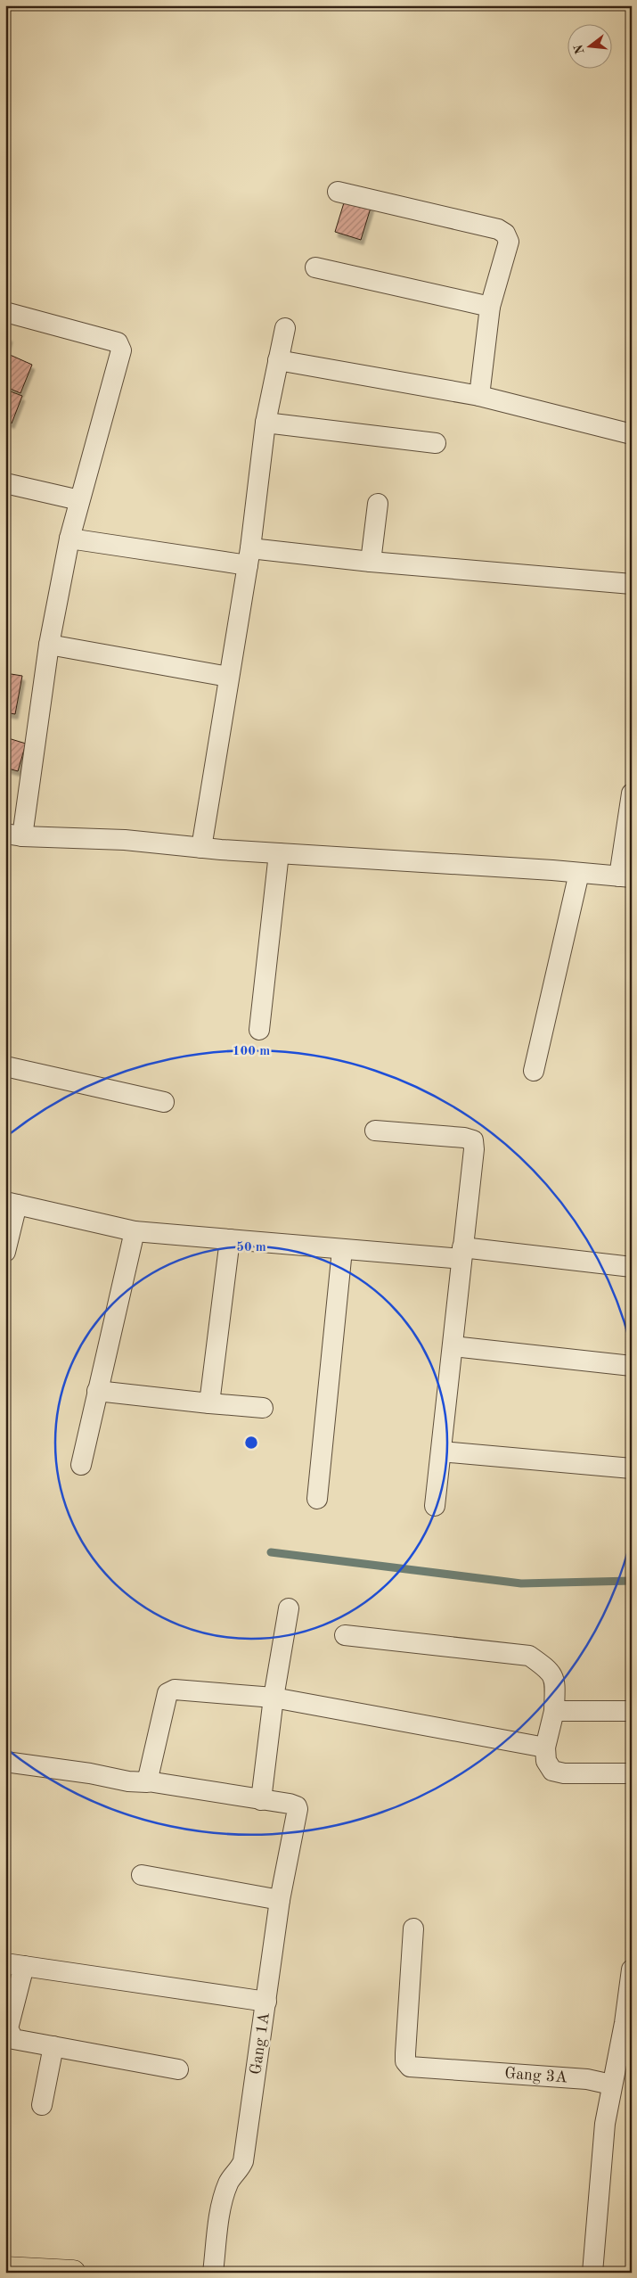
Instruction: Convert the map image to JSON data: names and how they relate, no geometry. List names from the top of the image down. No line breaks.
{"streets":{"street":["Gang 1A","Gang 3A"]},"north":"left","rings":["100 m","50 m"]}
